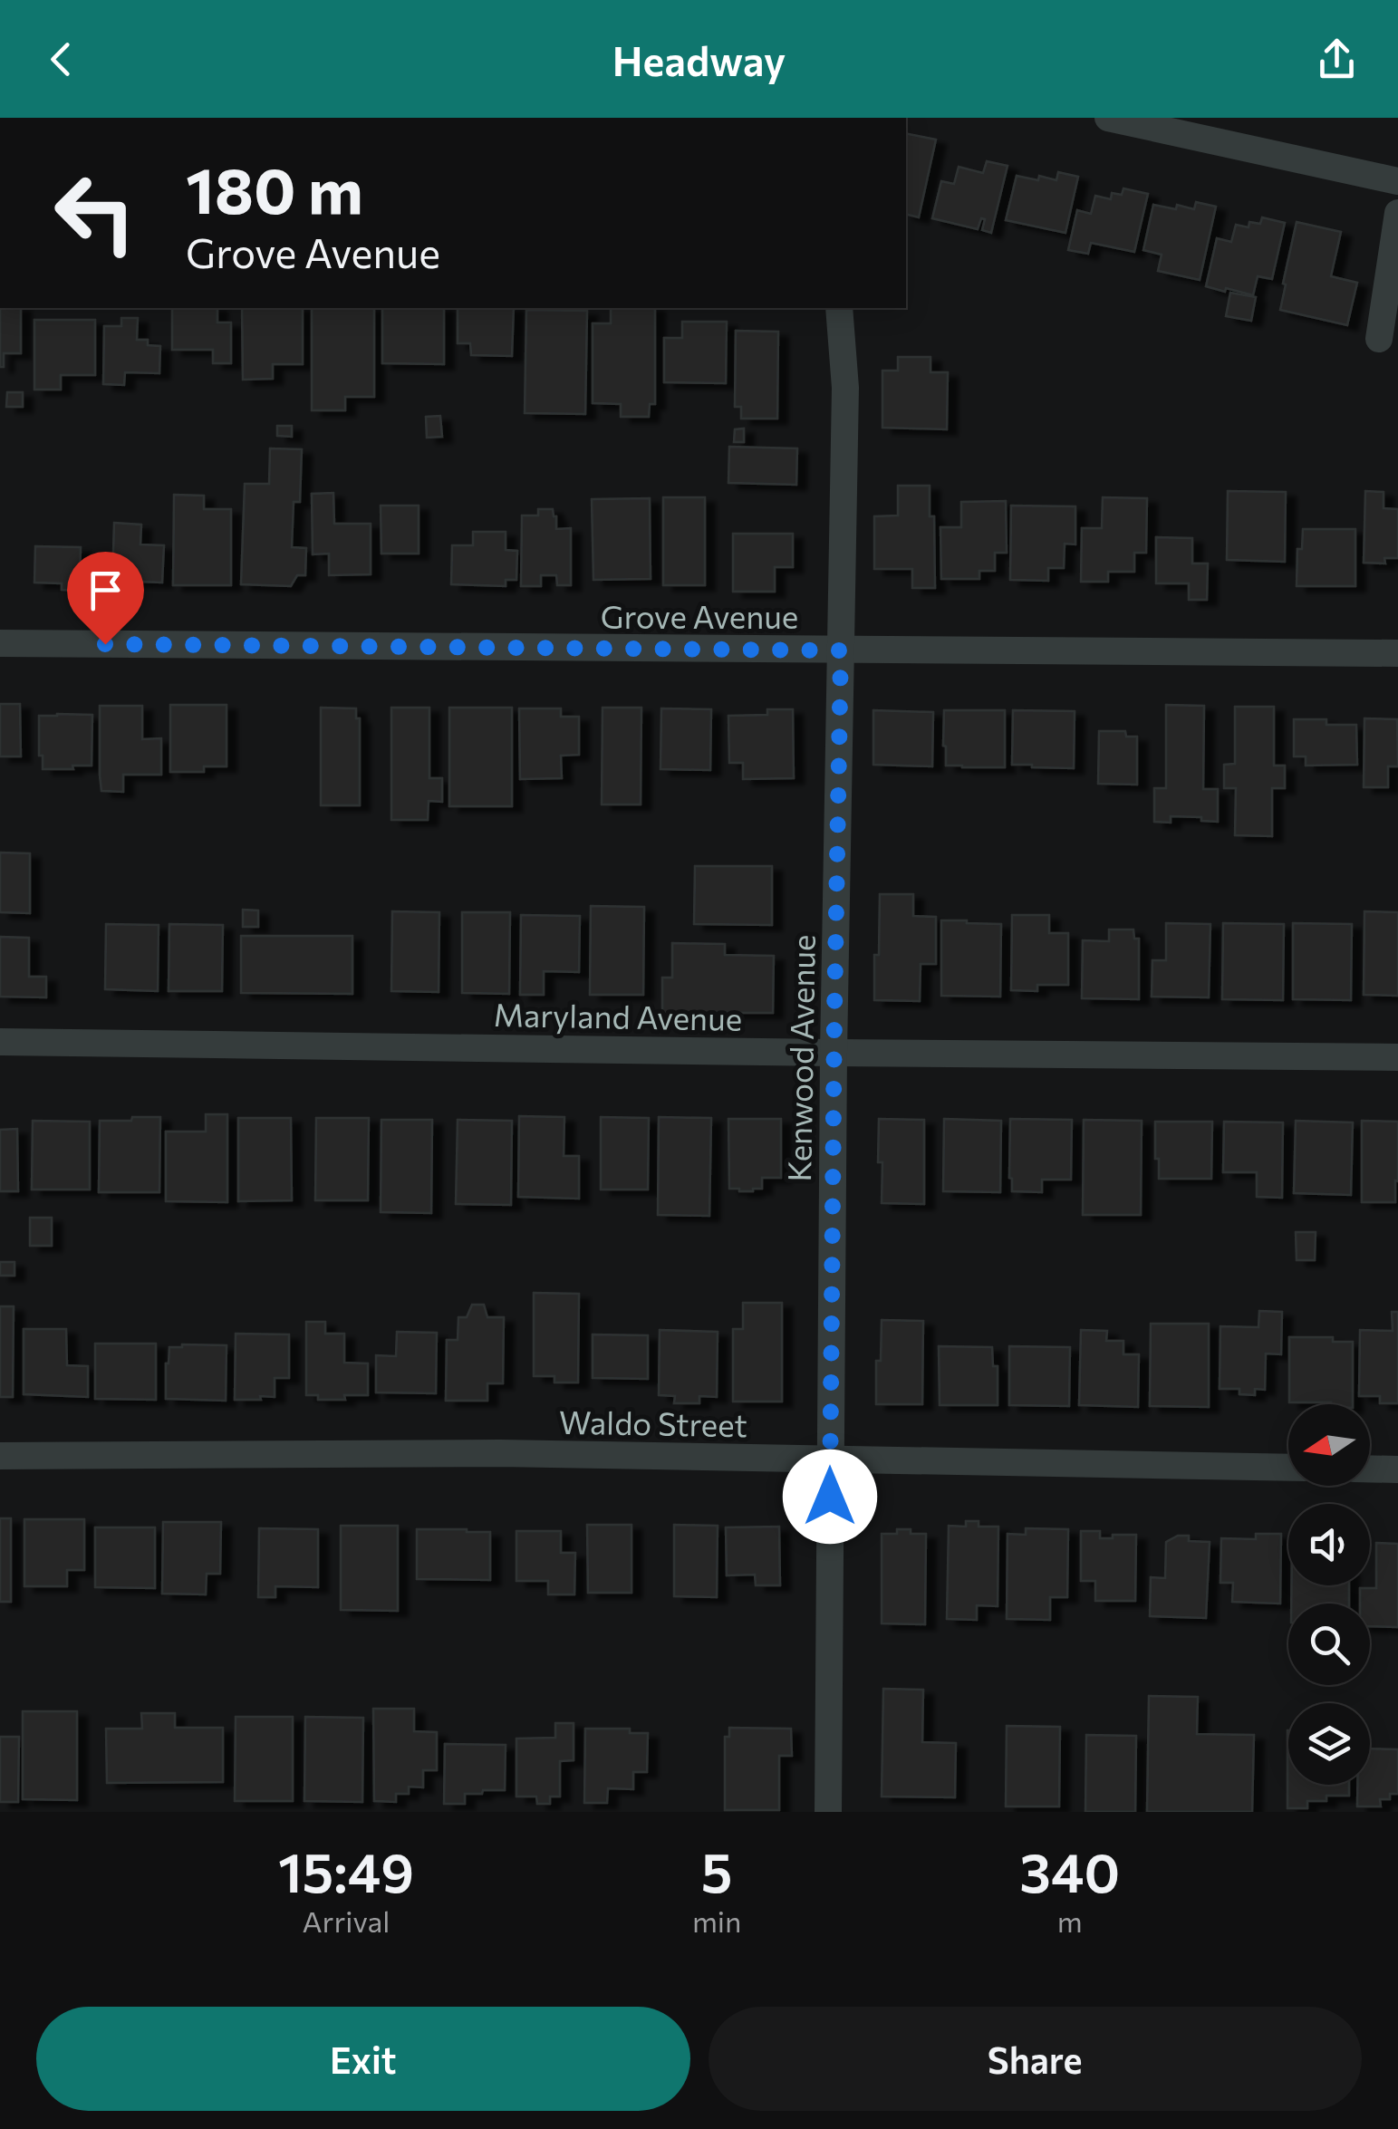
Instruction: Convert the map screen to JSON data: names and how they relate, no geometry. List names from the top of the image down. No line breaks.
{"streets":{"street":["Grove Avenue","Maryland Avenue","Kenwood Avenue","Waldo Street"]},"crossings":[["Grove Avenue","Kenwood Avenue"],["Maryland Avenue","Kenwood Avenue"],["Kenwood Avenue","Waldo Street"]],"north":"left","page":{"header":"Headway","turn":["180 m","Grove Avenue"],"eta":["15:49","Arrival","5","min","340","m"],"buttons":["Exit","Share"]}}
